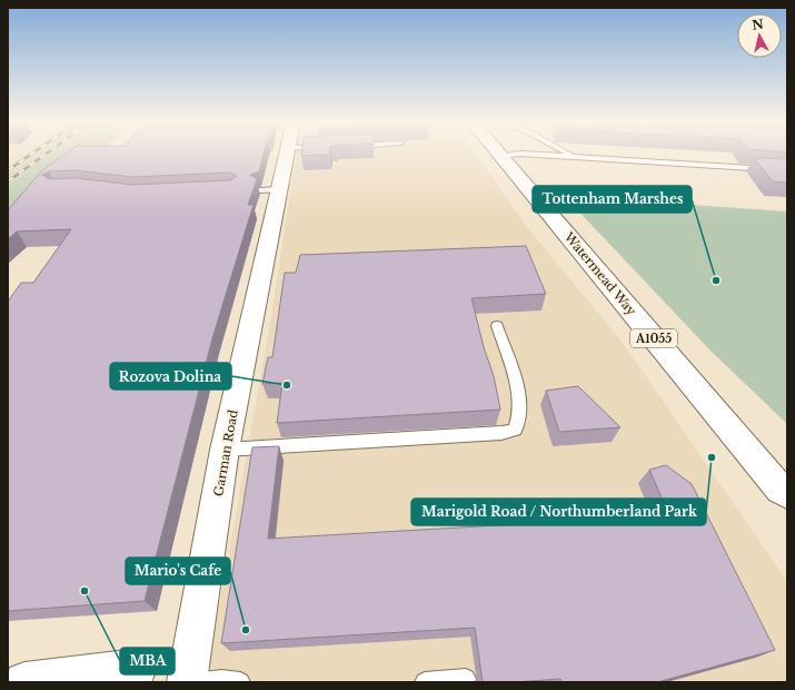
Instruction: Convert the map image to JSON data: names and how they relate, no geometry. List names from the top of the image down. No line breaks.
{"streets":{"street":["Watermead Way","A1055","Garman Road"]},"places":["Tottenham Marshes","Rozova Dolina","Marigold Road / Northumberland Park","MBA","Mario's Cafe"],"north":"top"}
